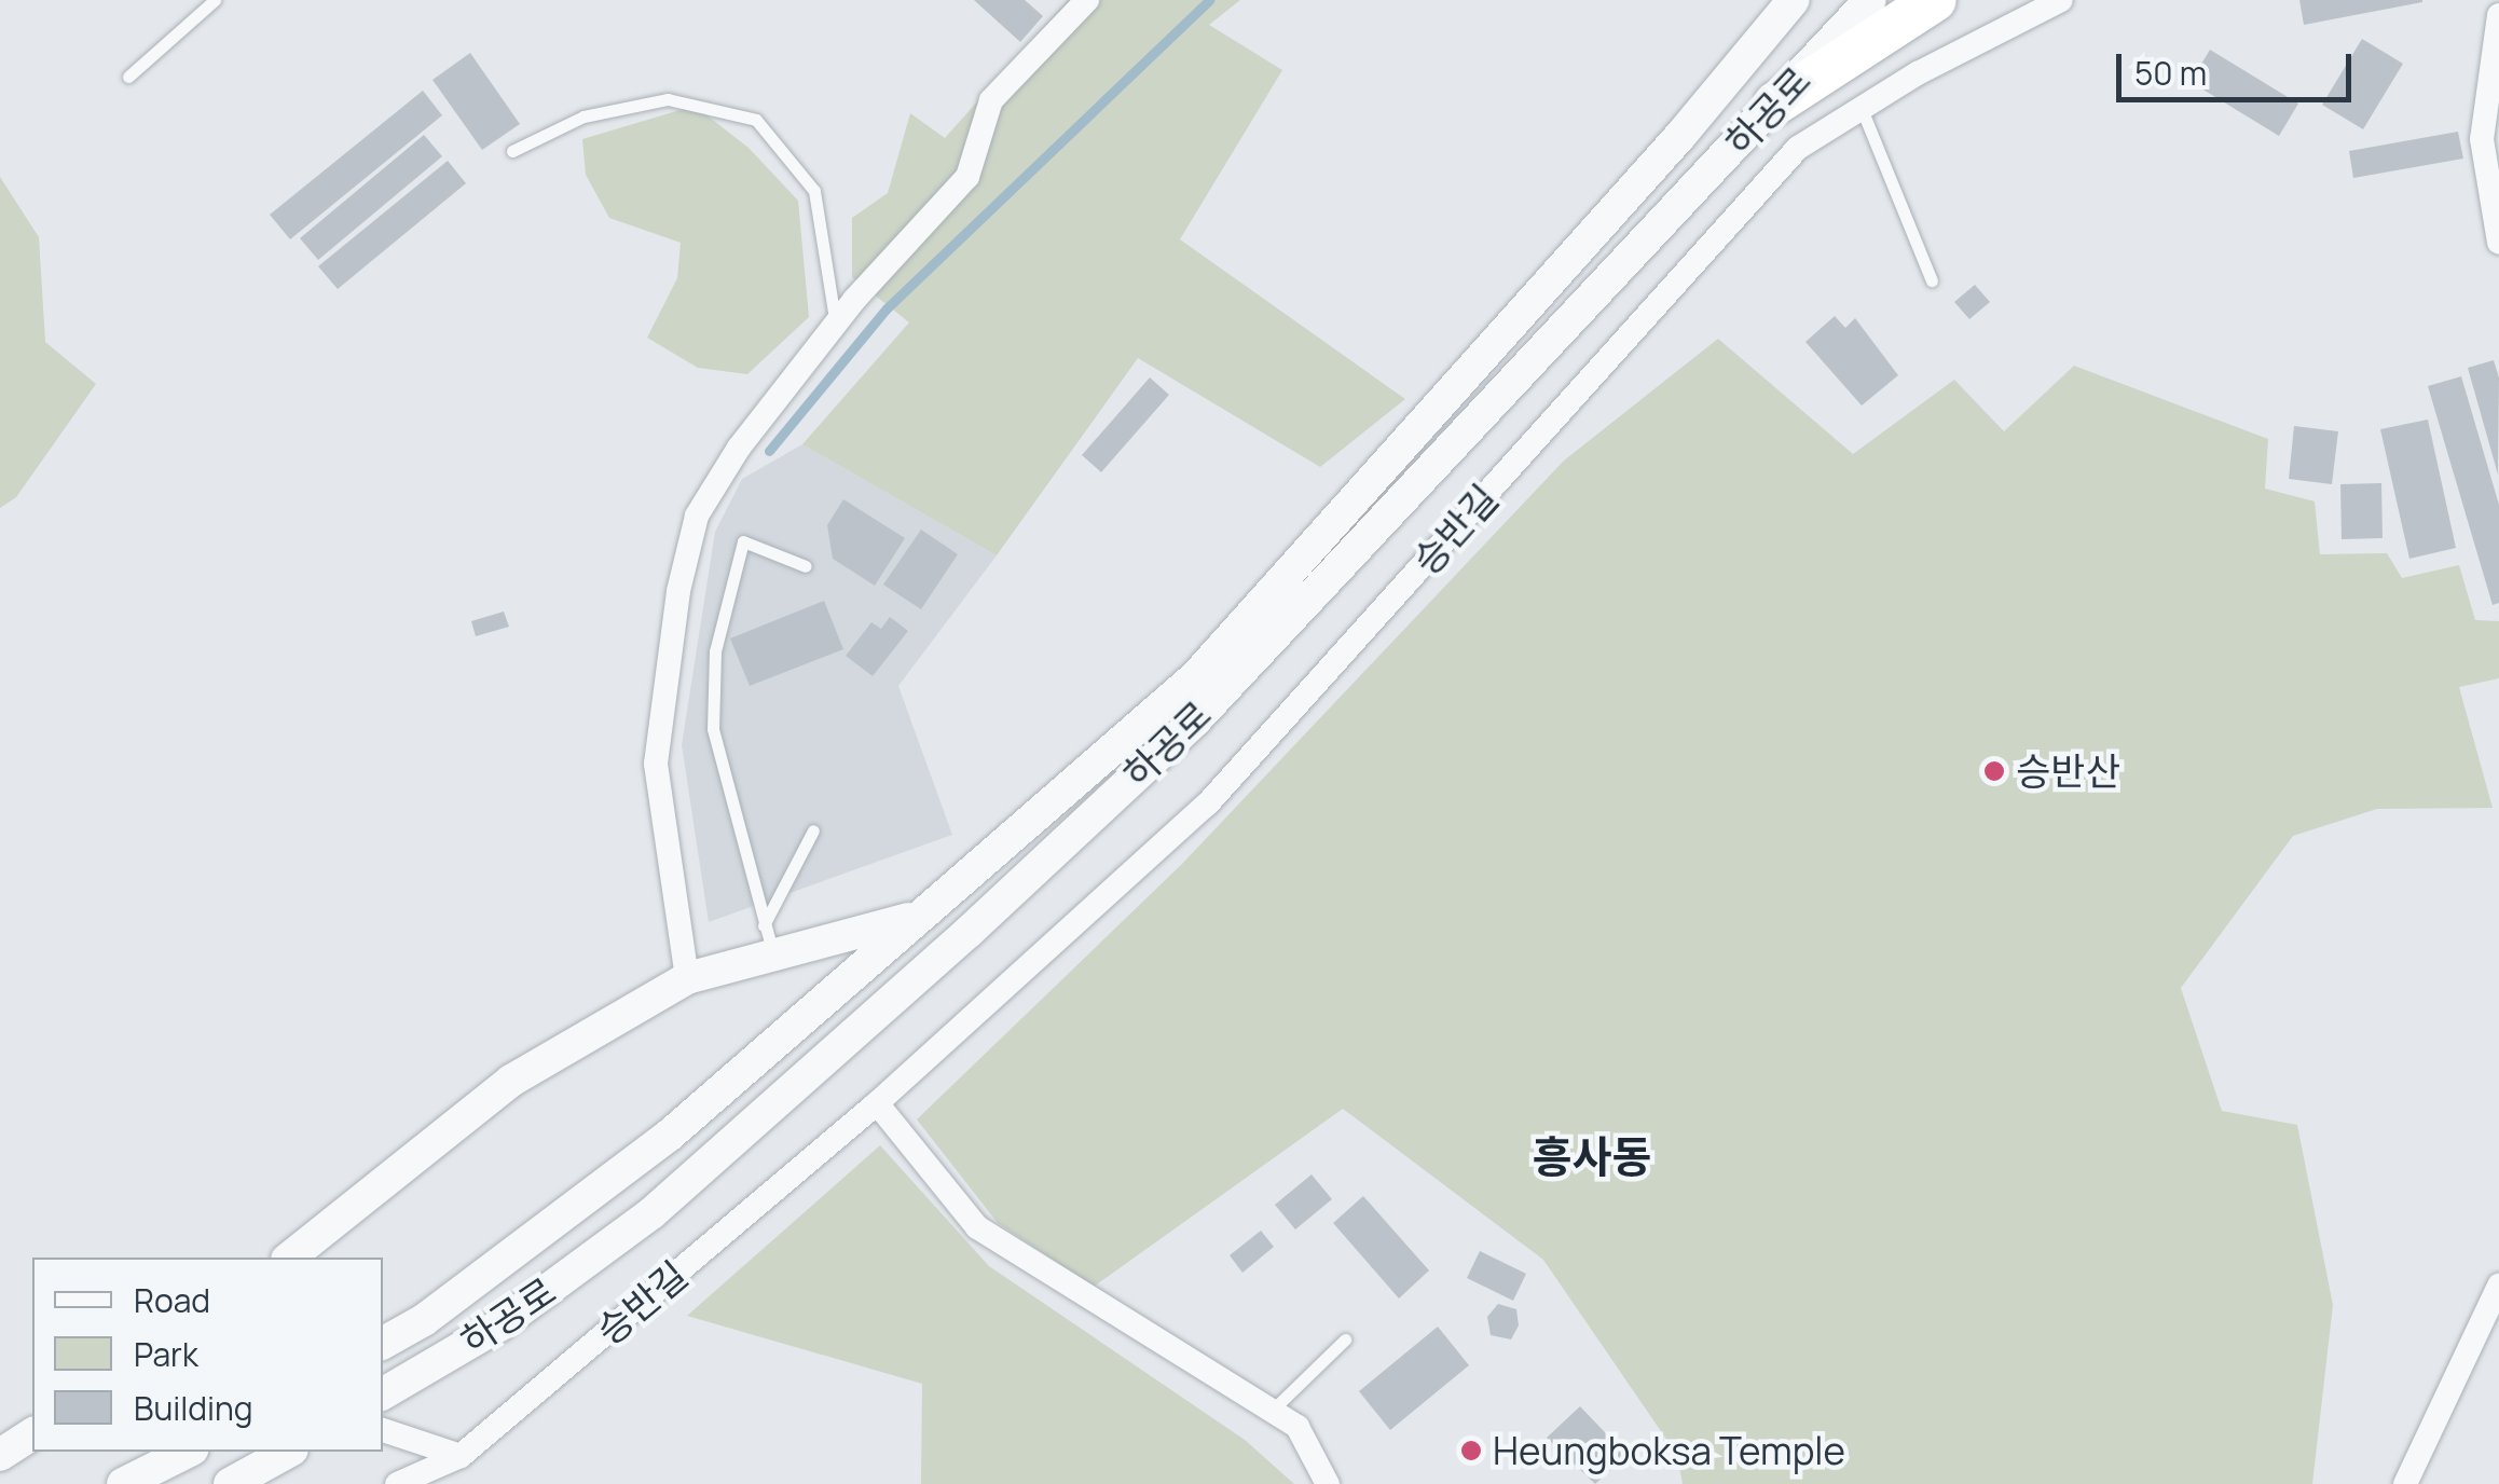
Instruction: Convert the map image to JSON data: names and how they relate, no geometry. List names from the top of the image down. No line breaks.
{"streets":{"street":["하공로","승반길"]},"districts":["흥사동"],"places":["승반산","Heungboksa Temple"],"legend":["Road","Park","Building"],"scale_bar":"50 m"}
